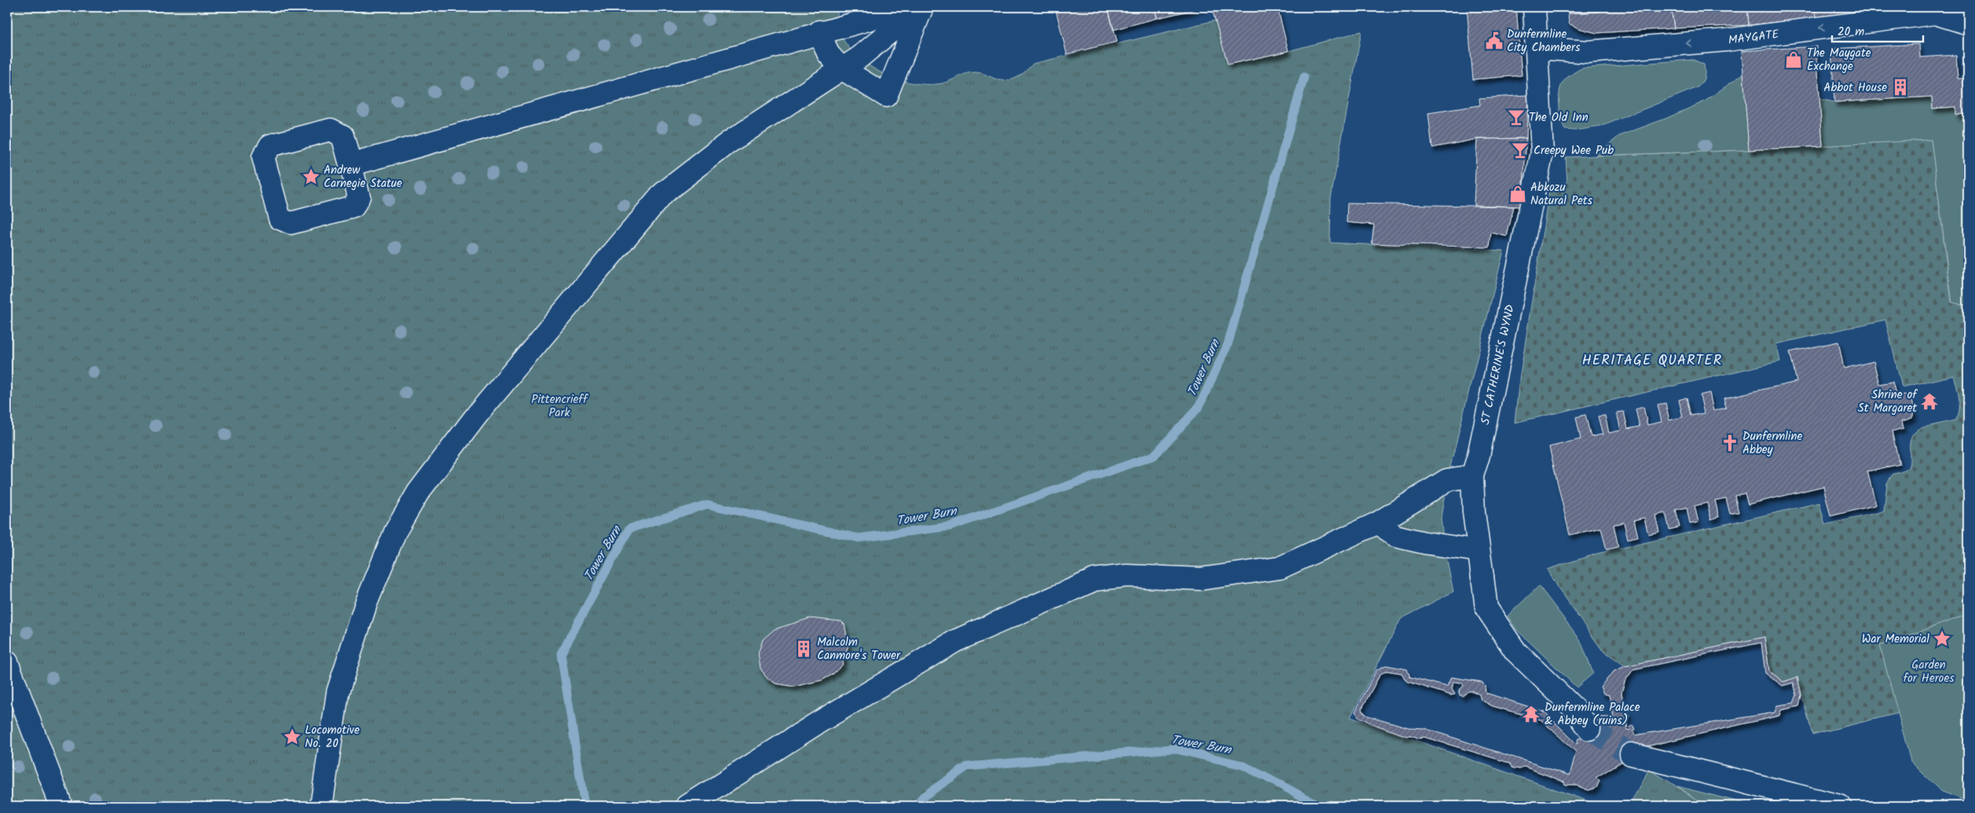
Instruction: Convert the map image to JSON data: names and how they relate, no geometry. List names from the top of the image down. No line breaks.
{"streets":{"street":["MAYGATE","ST CATHERINE'S WYND"]},"crossings":[["MAYGATE","ST CATHERINE'S WYND"]],"one_way":["MAYGATE"],"districts":["HERITAGE QUARTER"],"water":["Tower Burn"],"parks":["Pittencrieff Park","Garden for Heroes"],"places":{"public building":["Dunfermline City Chambers"],"shop":["The Maygate Exchange","Abkozu Natural Pets"],"building":["Abbot House","Malcolm Canmore's Tower"],"bar":["The Old Inn","Creepy Wee Pub"],"place":["Andrew Carnegie Statue","War Memorial","Locomotive No. 20"],"temple":["Shrine of St Margaret","Dunfermline Palace & Abbey (ruins)"],"church":["Dunfermline Abbey"]},"scale_bar":"20 m"}
